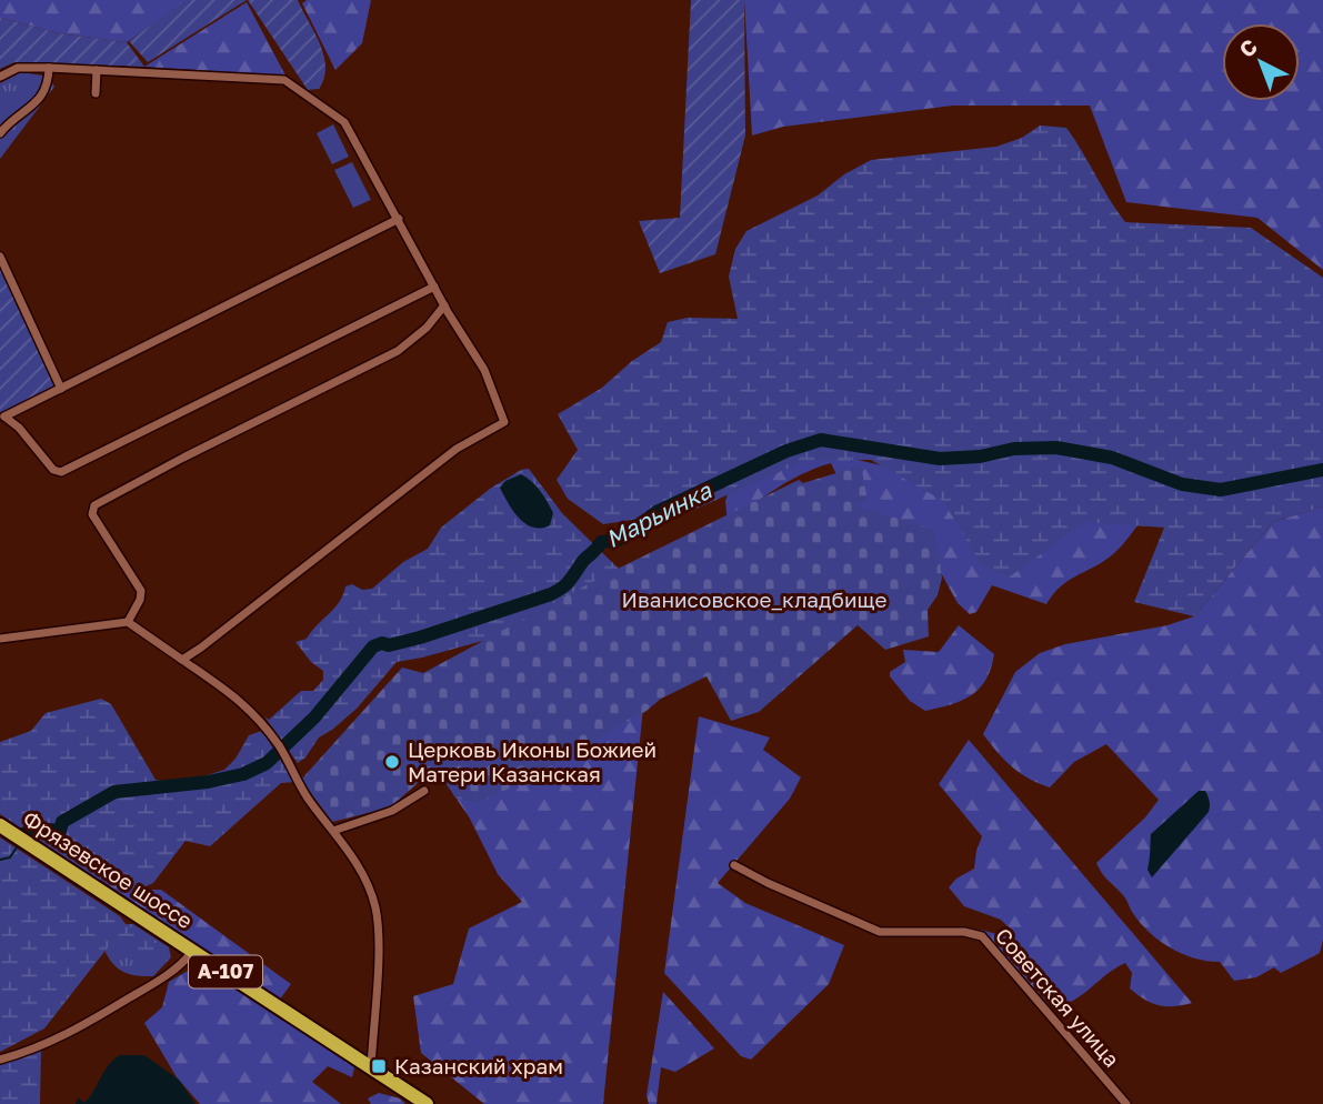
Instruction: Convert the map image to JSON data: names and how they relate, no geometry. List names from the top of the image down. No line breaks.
{"streets":{"highway":["Фрязевское шоссе","А-107"],"street":["Советская улица"]},"water":["Марьинка"],"parks":["Иванисовское_кладбище"],"places":{"other":["Церковь Иконы Божией Матери Казанская"],"transit":["Казанский храм"]},"north":"top left"}
